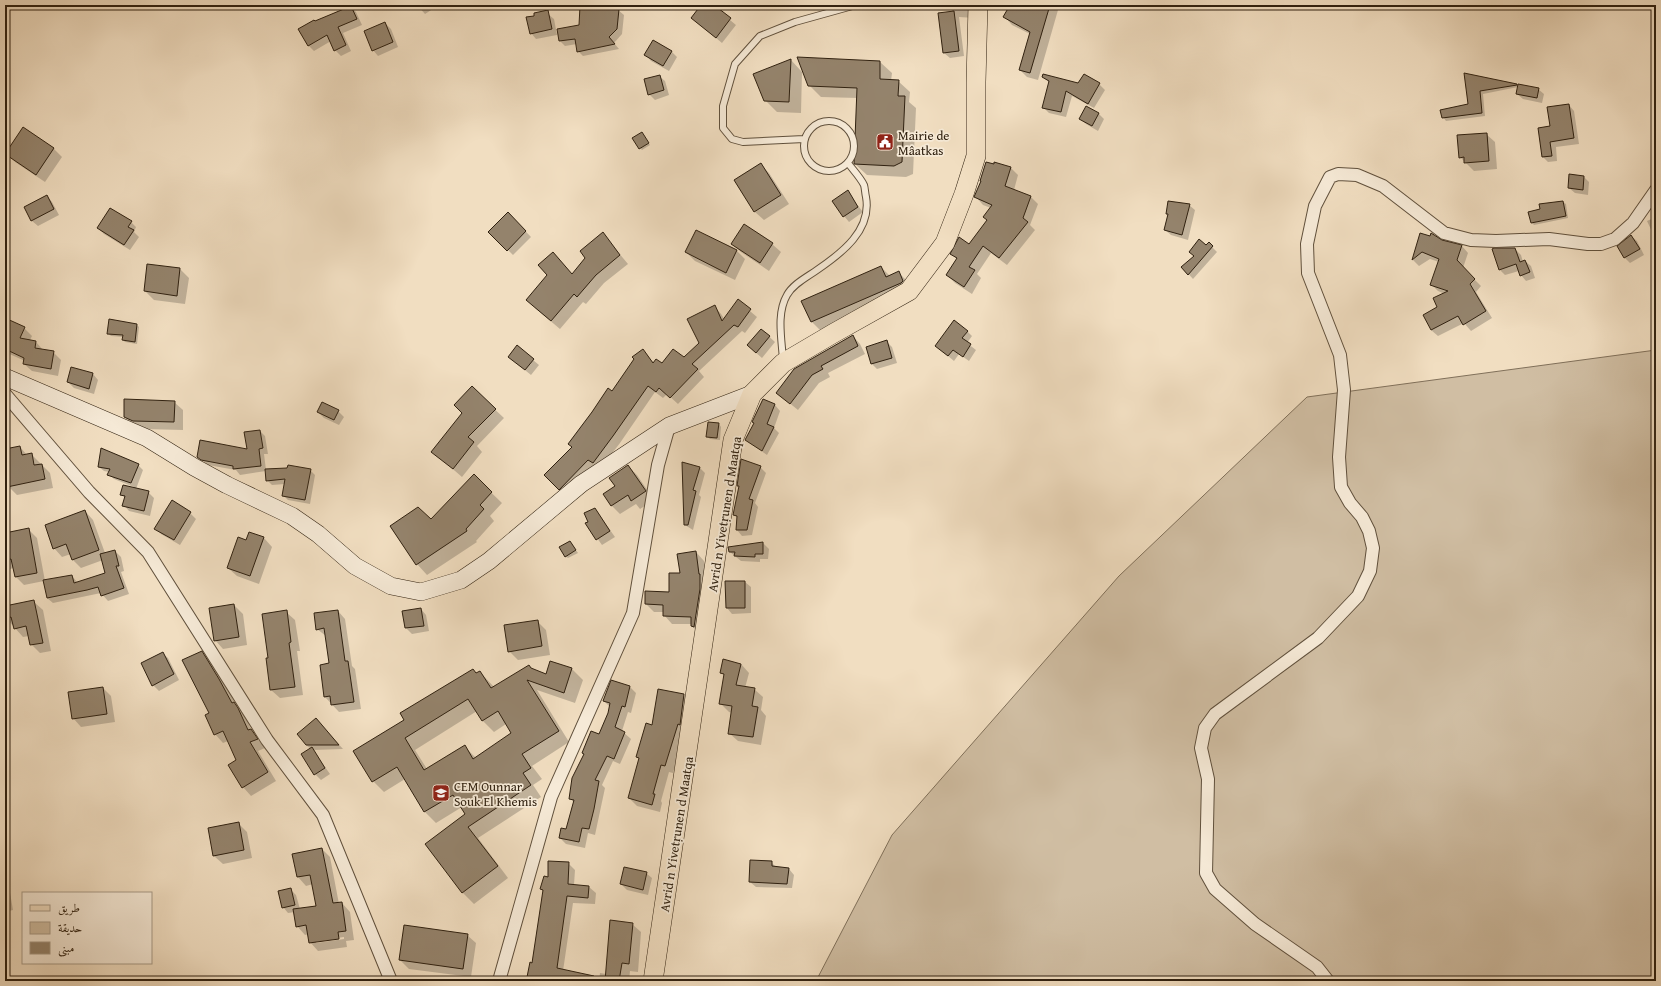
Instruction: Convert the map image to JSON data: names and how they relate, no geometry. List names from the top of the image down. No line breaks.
{"streets":{"main road":["Avrid n Yivetṛunen d Maatqa"]},"places":{"public building":["Mairie de Mâatkas"],"school or university":["CEM Ounnar Souk El Khemis"]},"legend":["طريق","حديقة","مبنى"]}
